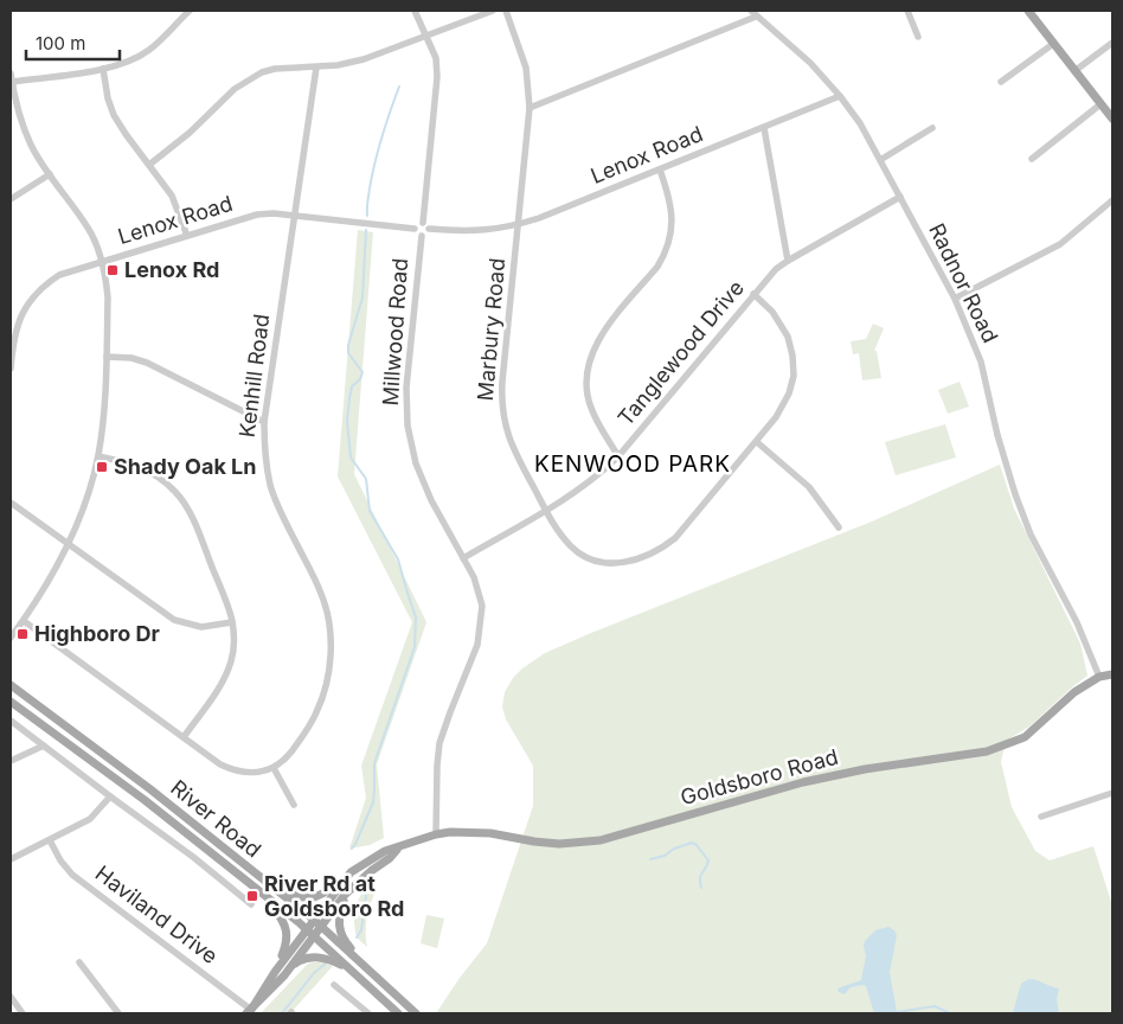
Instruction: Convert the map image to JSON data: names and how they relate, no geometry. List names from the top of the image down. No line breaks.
{"streets":{"main road":["Goldsboro Road","River Road"],"street":["Lenox Road","Radnor Road","Marbury Road","Millwood Road","Tanglewood Drive","Kenhill Road","Haviland Drive"]},"crossings":[["Lenox Road","Radnor Road"],["Lenox Road","Marbury Road"],["Lenox Road","Millwood Road"],["Lenox Road","Kenhill Road"],["Radnor Road","Tanglewood Drive"],["Radnor Road","Goldsboro Road"],["Marbury Road","Tanglewood Drive"],["Millwood Road","Tanglewood Drive"],["Millwood Road","Goldsboro Road"],["Goldsboro Road","River Road"],["Goldsboro Road","Haviland Drive"]],"districts":["KENWOOD PARK"],"places":{"transit":["Lenox Rd","Shady Oak Ln","Highboro Dr","River Rd at Goldsboro Rd"]},"scale_bar":"100 m"}
